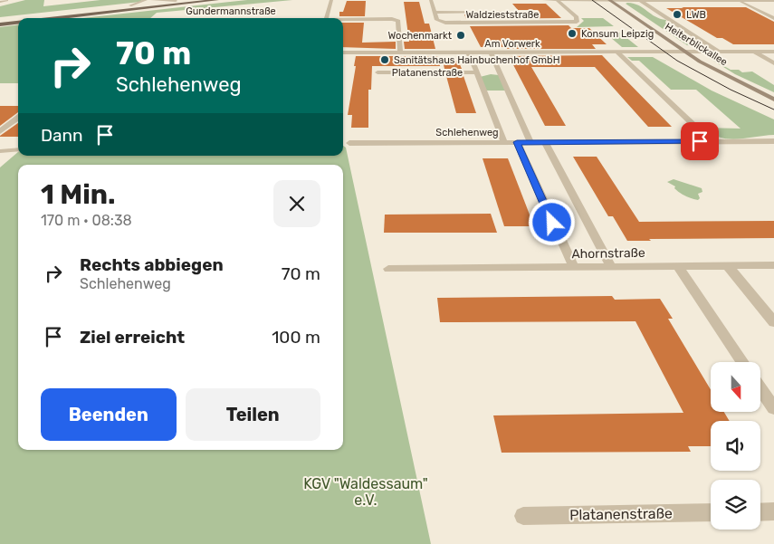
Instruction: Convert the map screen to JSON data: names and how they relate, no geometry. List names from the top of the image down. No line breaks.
{"streets":{"main road":["Heiterblickallee"],"street":["Gundermannstraße","Waldzieststraße","Am Vorwerk","Platanenstraße","Schlehenweg","Ahornstraße"]},"crossings":[["Gundermannstraße","Am Vorwerk"],["Am Vorwerk","Heiterblickallee"],["Am Vorwerk","Platanenstraße"],["Platanenstraße","Schlehenweg"]],"parks":["KGV \"Waldessaum\" e.V."],"places":["LWB","Konsum Leipzig","Wochenmarkt","Sanitätshaus Hainbuchenhof GmbH"],"north":"bottom","page":{"turn":["70 m","Schlehenweg"],"then":"Dann","heading":["1 Min.","170 m · 08:38"],"list":[{"name":"Rechts abbiegen","note":"Schlehenweg","value":"70 m"},{"name":"Ziel erreicht","value":"100 m"}],"buttons":["Beenden","Teilen"]}}
